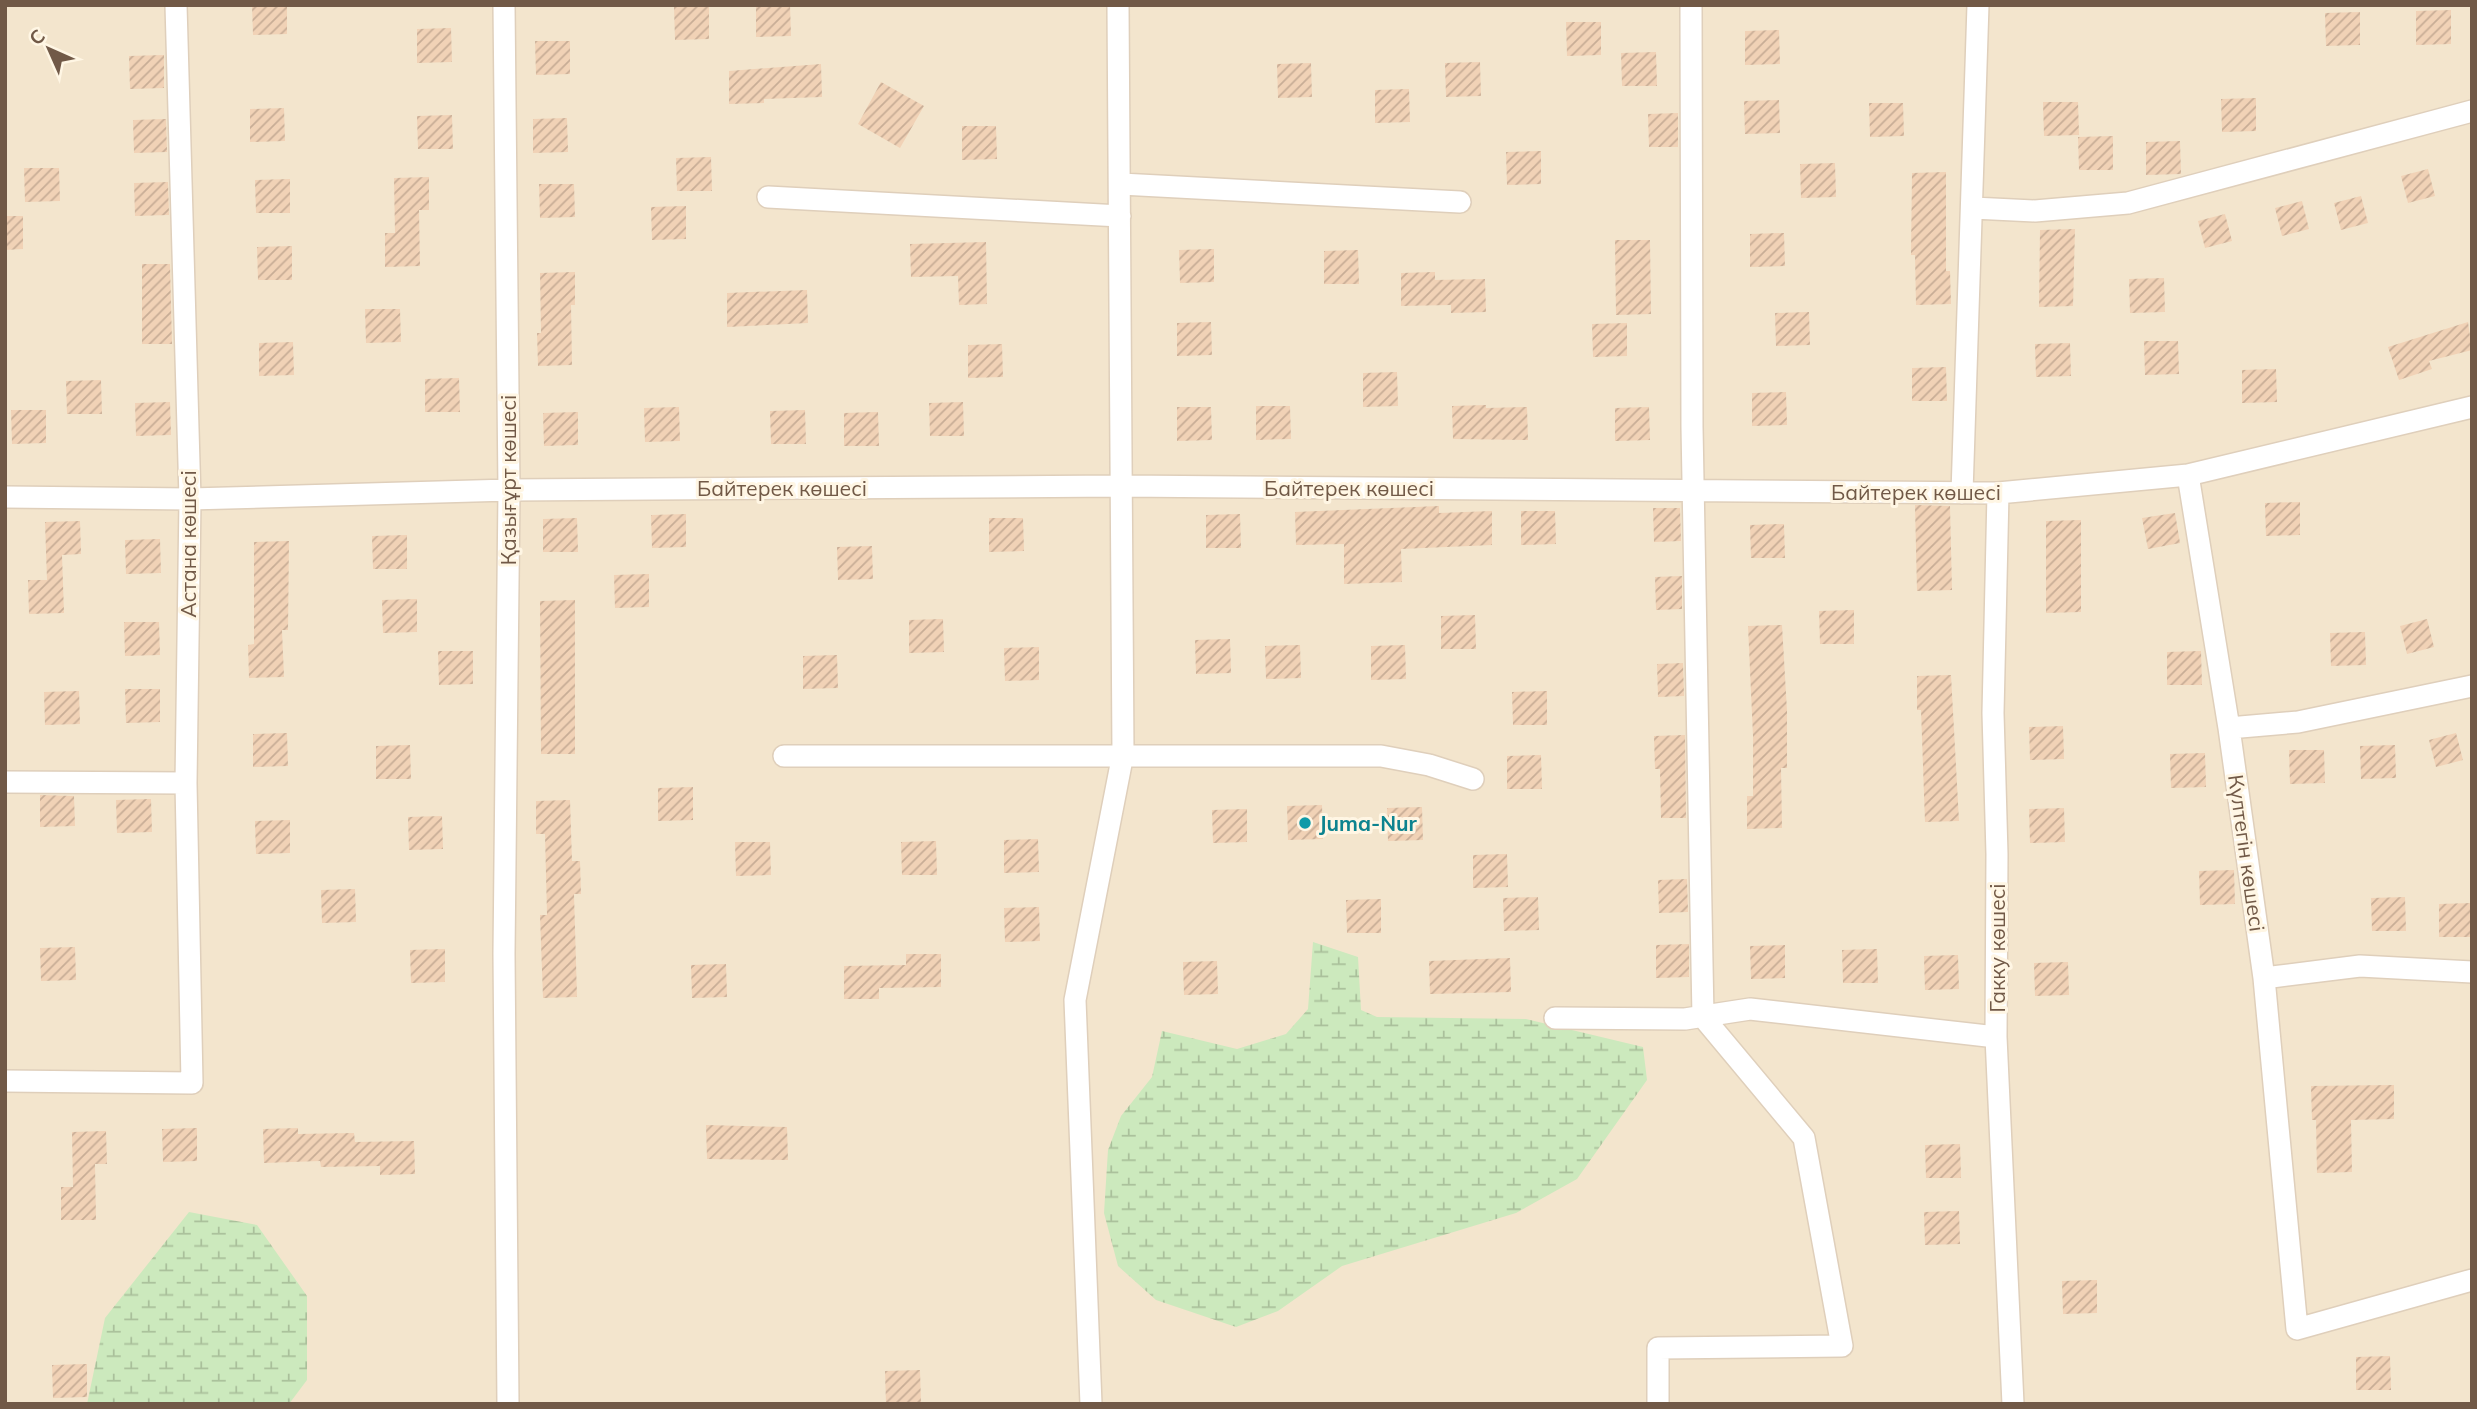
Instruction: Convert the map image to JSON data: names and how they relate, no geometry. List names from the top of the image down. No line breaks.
{"streets":{"street":["Қазығұрт көшесі","Байтерек көшесі","Астана көшесі","Күлтегін көшесі","Гакку көшесі"]},"crossings":[["Қазығұрт көшесі","Байтерек көшесі"],["Байтерек көшесі","Астана көшесі"],["Байтерек көшесі","Гакку көшесі"]],"places":["Juma-Nur"],"north":"top left"}
